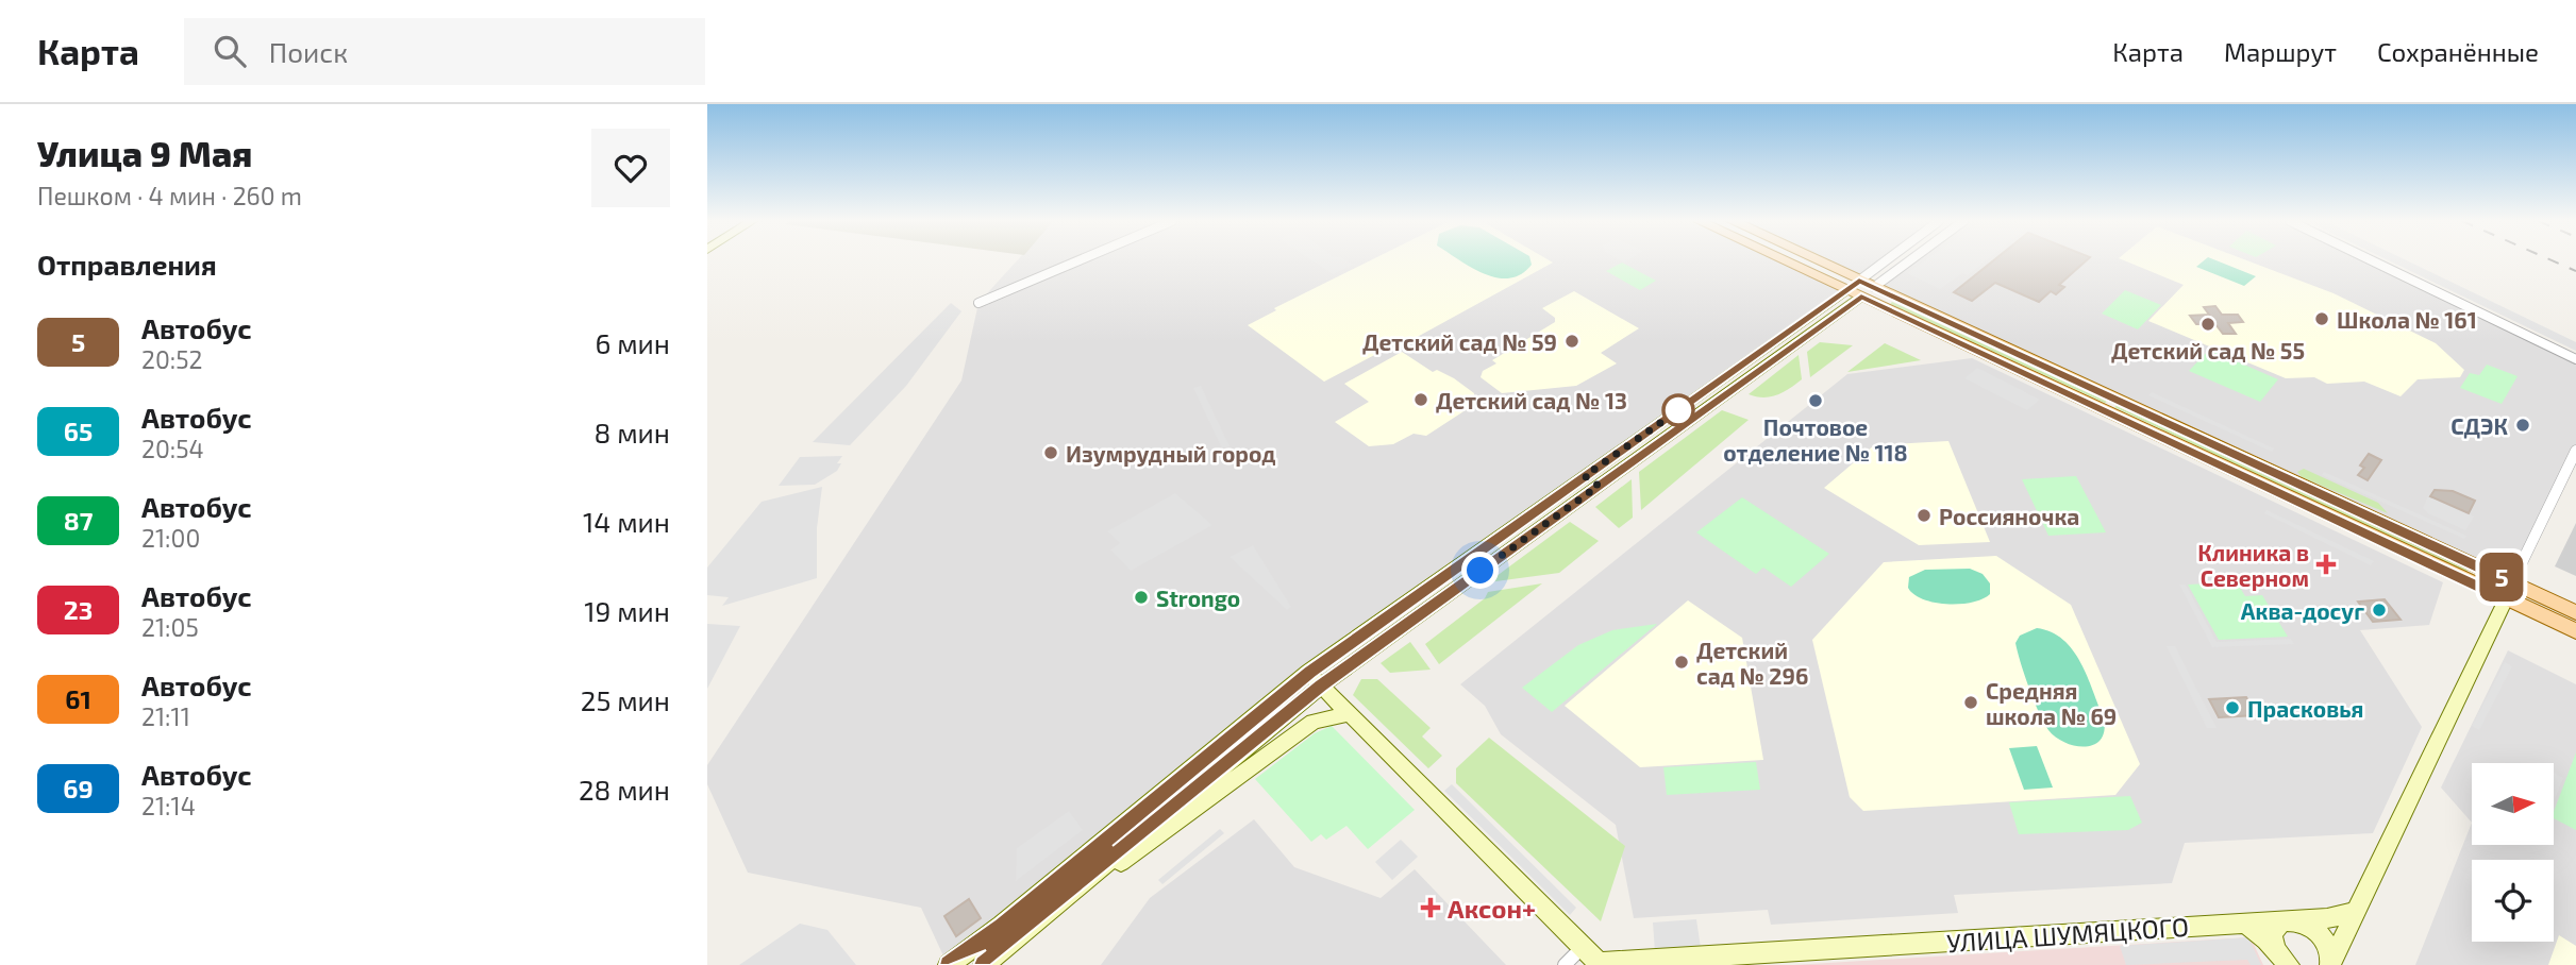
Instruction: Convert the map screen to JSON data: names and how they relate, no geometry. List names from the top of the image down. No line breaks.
{"streets":{"main road":["УЛИЦА ШУМЯЦКОГО"]},"places":{"other":["Школа № 161","Детский сад № 55","Детский сад № 59","Детский сад № 13","Почтовое отделение № 118","СДЭК","Изумрудный город","Россияночка","Strongo","Аква-досуг","Детский сад № 296","Средняя школа № 69","Прасковья"],"health":["Клиника в Северном","Аксон+"]},"lines":["bus line 5"],"north":"right","page":{"header":"Карта","search":"Поиск","nav":["Карта","Маршрут","Сохранённые"],"heading":[["Улица 9 Мая","Пешком · 4 мин · 260 m"],"Отправления"],"on_map":"5","list":[{"mark":"5","name":"Автобус","note":"20:52","value":"6 мин"},{"mark":"65","name":"Автобус","note":"20:54","value":"8 мин"},{"mark":"87","name":"Автобус","note":"21:00","value":"14 мин"},{"mark":"23","name":"Автобус","note":"21:05","value":"19 мин"},{"mark":"61","name":"Автобус","note":"21:11","value":"25 мин"},{"mark":"69","name":"Автобус","note":"21:14","value":"28 мин"}]}}
